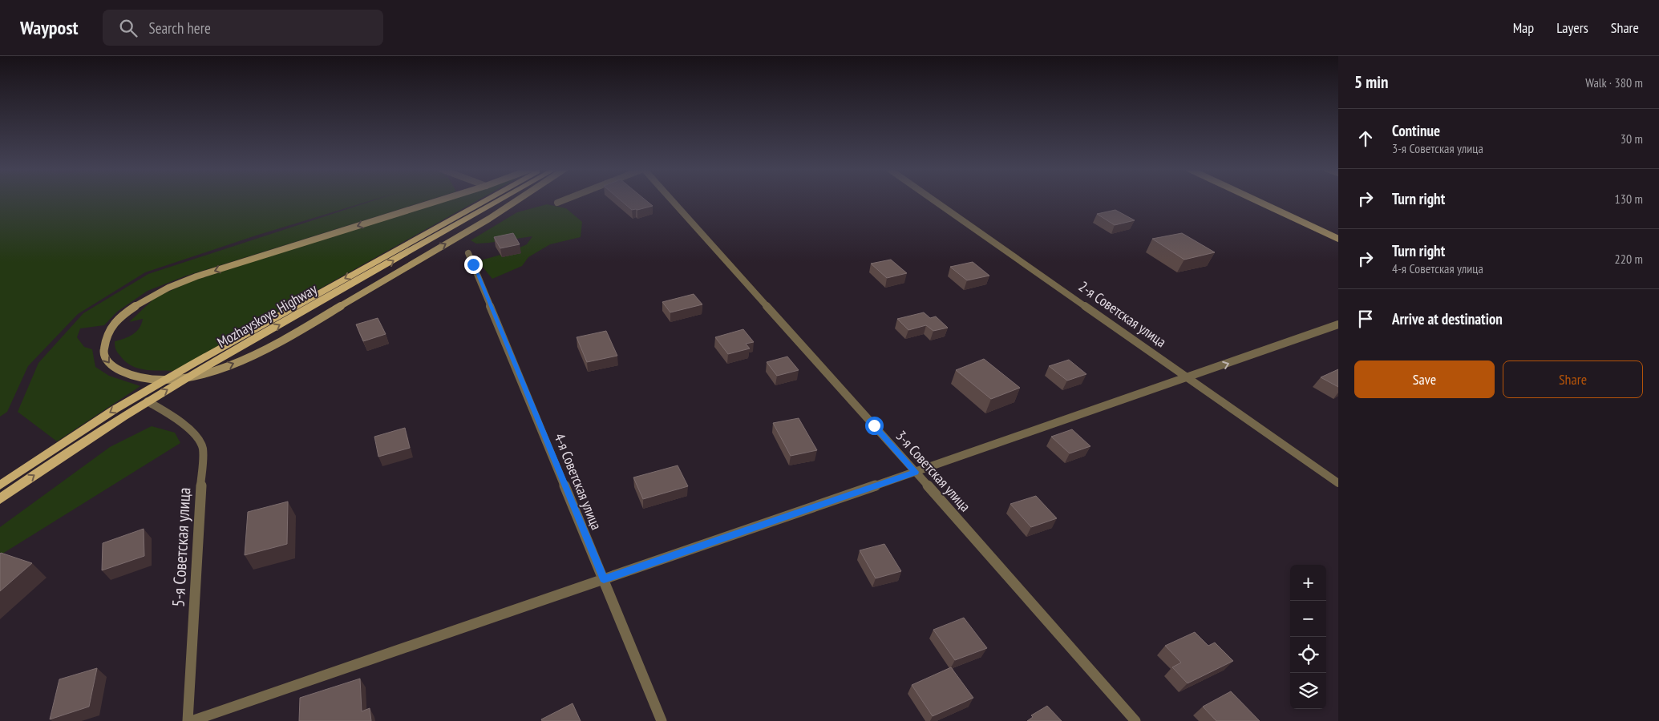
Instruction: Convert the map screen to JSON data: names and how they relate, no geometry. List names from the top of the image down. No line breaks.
{"streets":{"main road":["Mozhayskoye Highway"],"street":["2-я Советская улица","3-я Советская улица","4-я Советская улица","5-я Советская улица"]},"crossings":[["Mozhayskoye Highway","5-я Советская улица"]],"page":{"header":"Waypost","search":"Search here","nav":["Map","Layers","Share"],"heading":["5 min","Walk · 380 m"],"list":[["Continue","3-я Советская улица","30 m"],["Turn right","130 m"],["Turn right","4-я Советская улица","220 m"],"Arrive at destination"],"buttons":["Save","Share"],"map_buttons":["+","−"]}}
